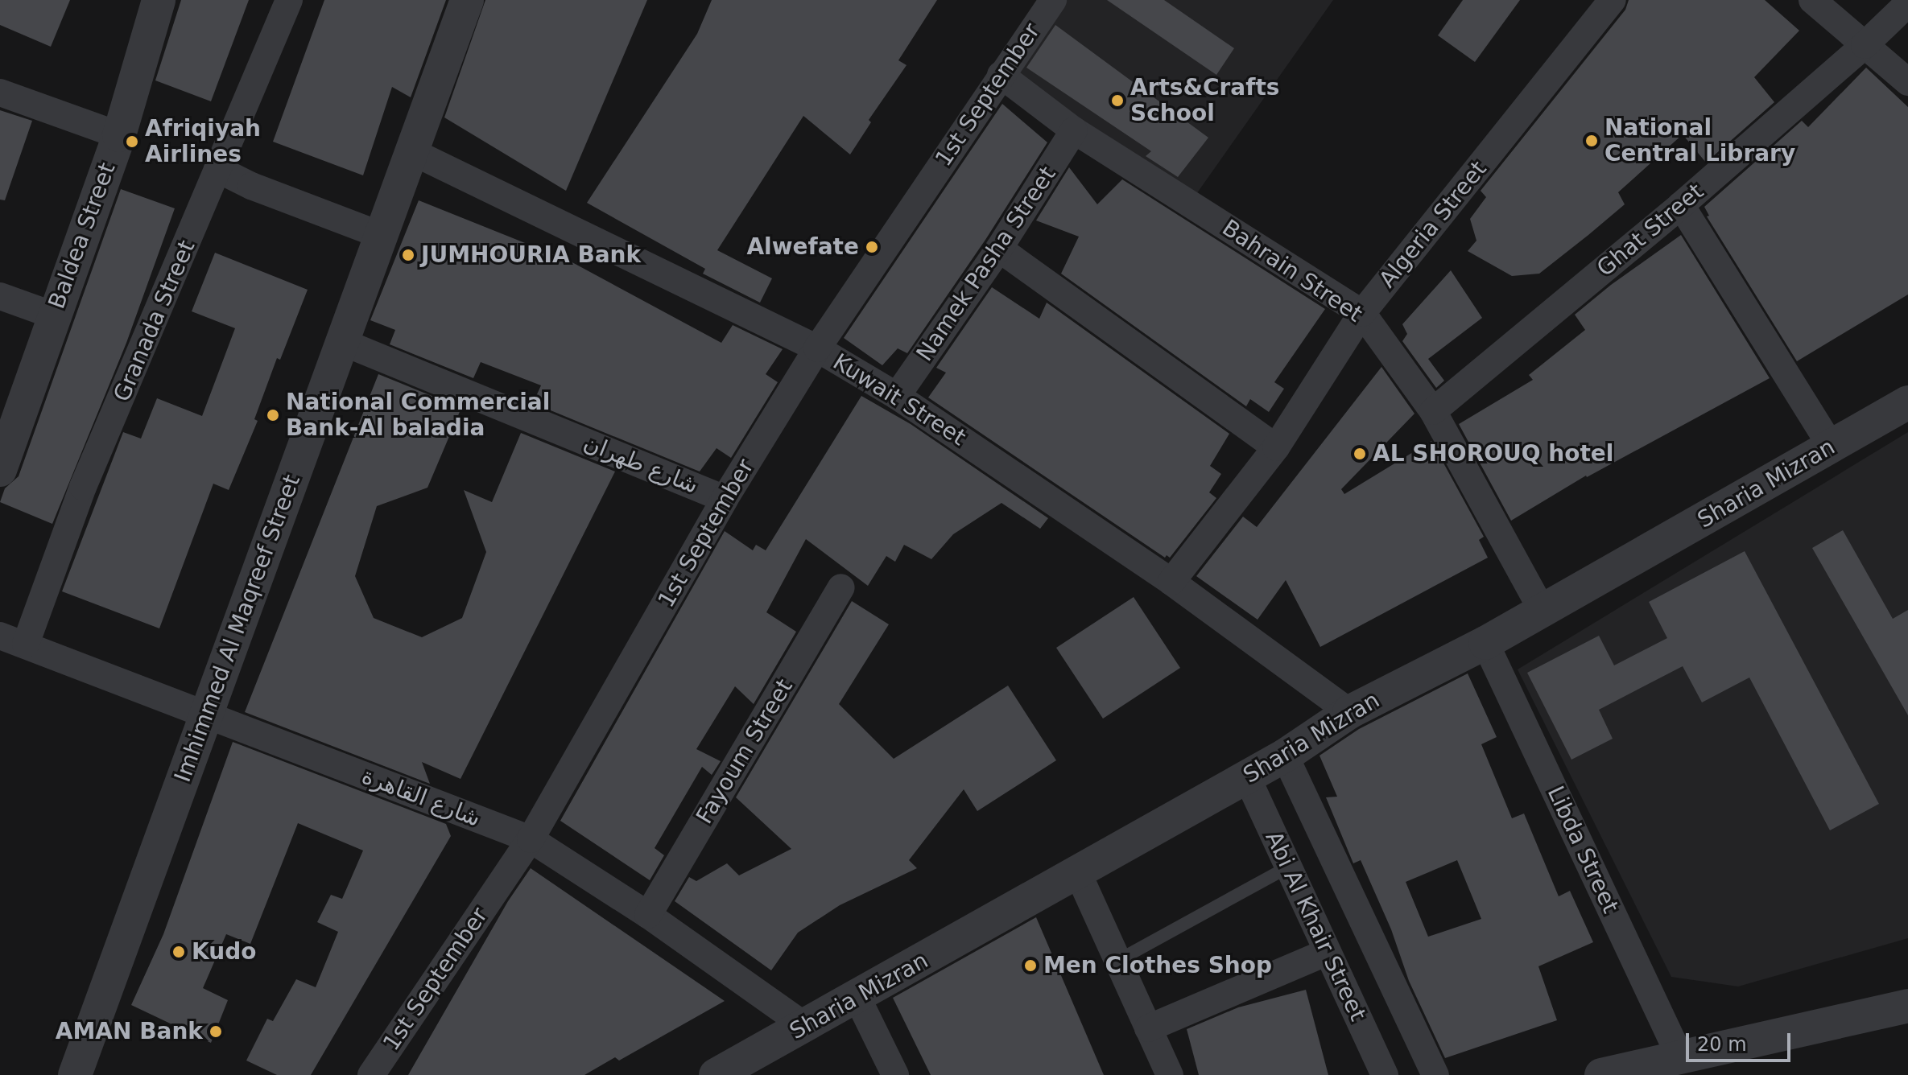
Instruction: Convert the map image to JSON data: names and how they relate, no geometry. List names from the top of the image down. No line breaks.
{"streets":{"street":["1st September","Algeria Street","Ghat Street","Baldea Street","Namek Pasha Street","Bahrain Street","Granada Street","Kuwait Street","شارع طهران","Sharia Mizran","Imhimmed Al Maqreef Street","Fayoum Street","شارع القاهرة","Libda Street","Abi Al Khair Street"]},"crossings":[["1st September","Bahrain Street"],["1st September","Kuwait Street"],["1st September","شارع طهران"],["1st September","شارع القاهرة"],["Algeria Street","Bahrain Street"],["Algeria Street","Kuwait Street"],["Ghat Street","Bahrain Street"],["Namek Pasha Street","Bahrain Street"],["Namek Pasha Street","Kuwait Street"],["Bahrain Street","Sharia Mizran"],["Granada Street","شارع القاهرة"],["Kuwait Street","Sharia Mizran"],["Kuwait Street","Imhimmed Al Maqreef Street"],["شارع طهران","Imhimmed Al Maqreef Street"],["Sharia Mizran","شارع القاهرة"],["Sharia Mizran","Libda Street"],["Sharia Mizran","Abi Al Khair Street"],["Imhimmed Al Maqreef Street","شارع القاهرة"],["Fayoum Street","شارع القاهرة"]],"places":["Arts&Crafts School","National Central Library","Afriqiyah Airlines","Alwefate","JUMHOURIA Bank","National Commercial Bank-Al baladia","AL SHOROUQ hotel","Kudo","Men Clothes Shop","AMAN Bank"],"scale_bar":"20 m"}
